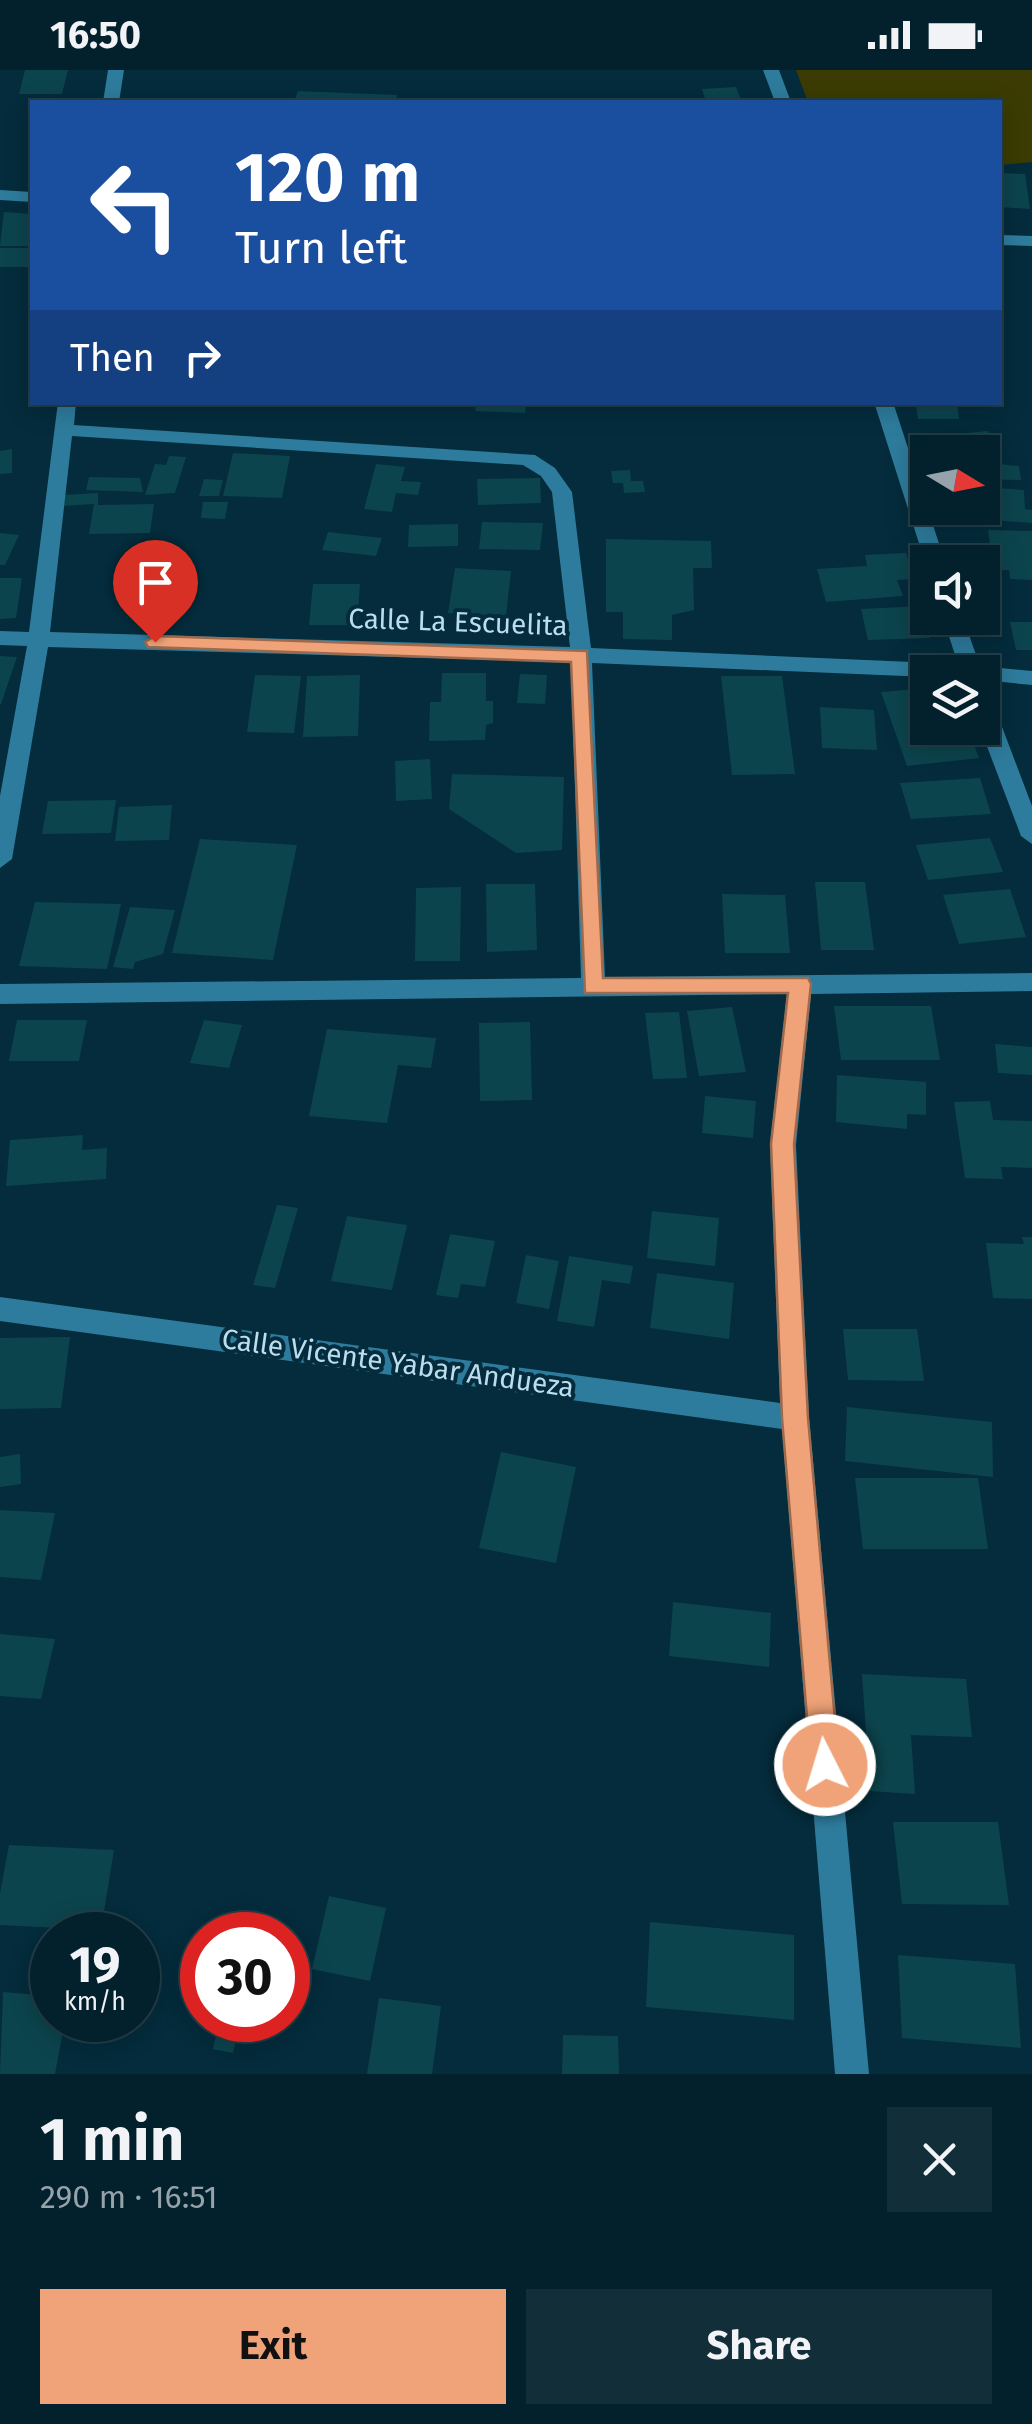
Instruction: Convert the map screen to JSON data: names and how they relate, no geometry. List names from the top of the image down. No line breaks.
{"streets":{"street":["Calle La Escuelita","Calle Vicente Yabar Andueza"]},"north":"right","page":{"status":"16:50","turn":["120 m","Turn left"],"then":"Then","speed":"19 km/h","limit":"30","heading":["1 min","290 m · 16:51"],"buttons":["Exit","Share"]}}
